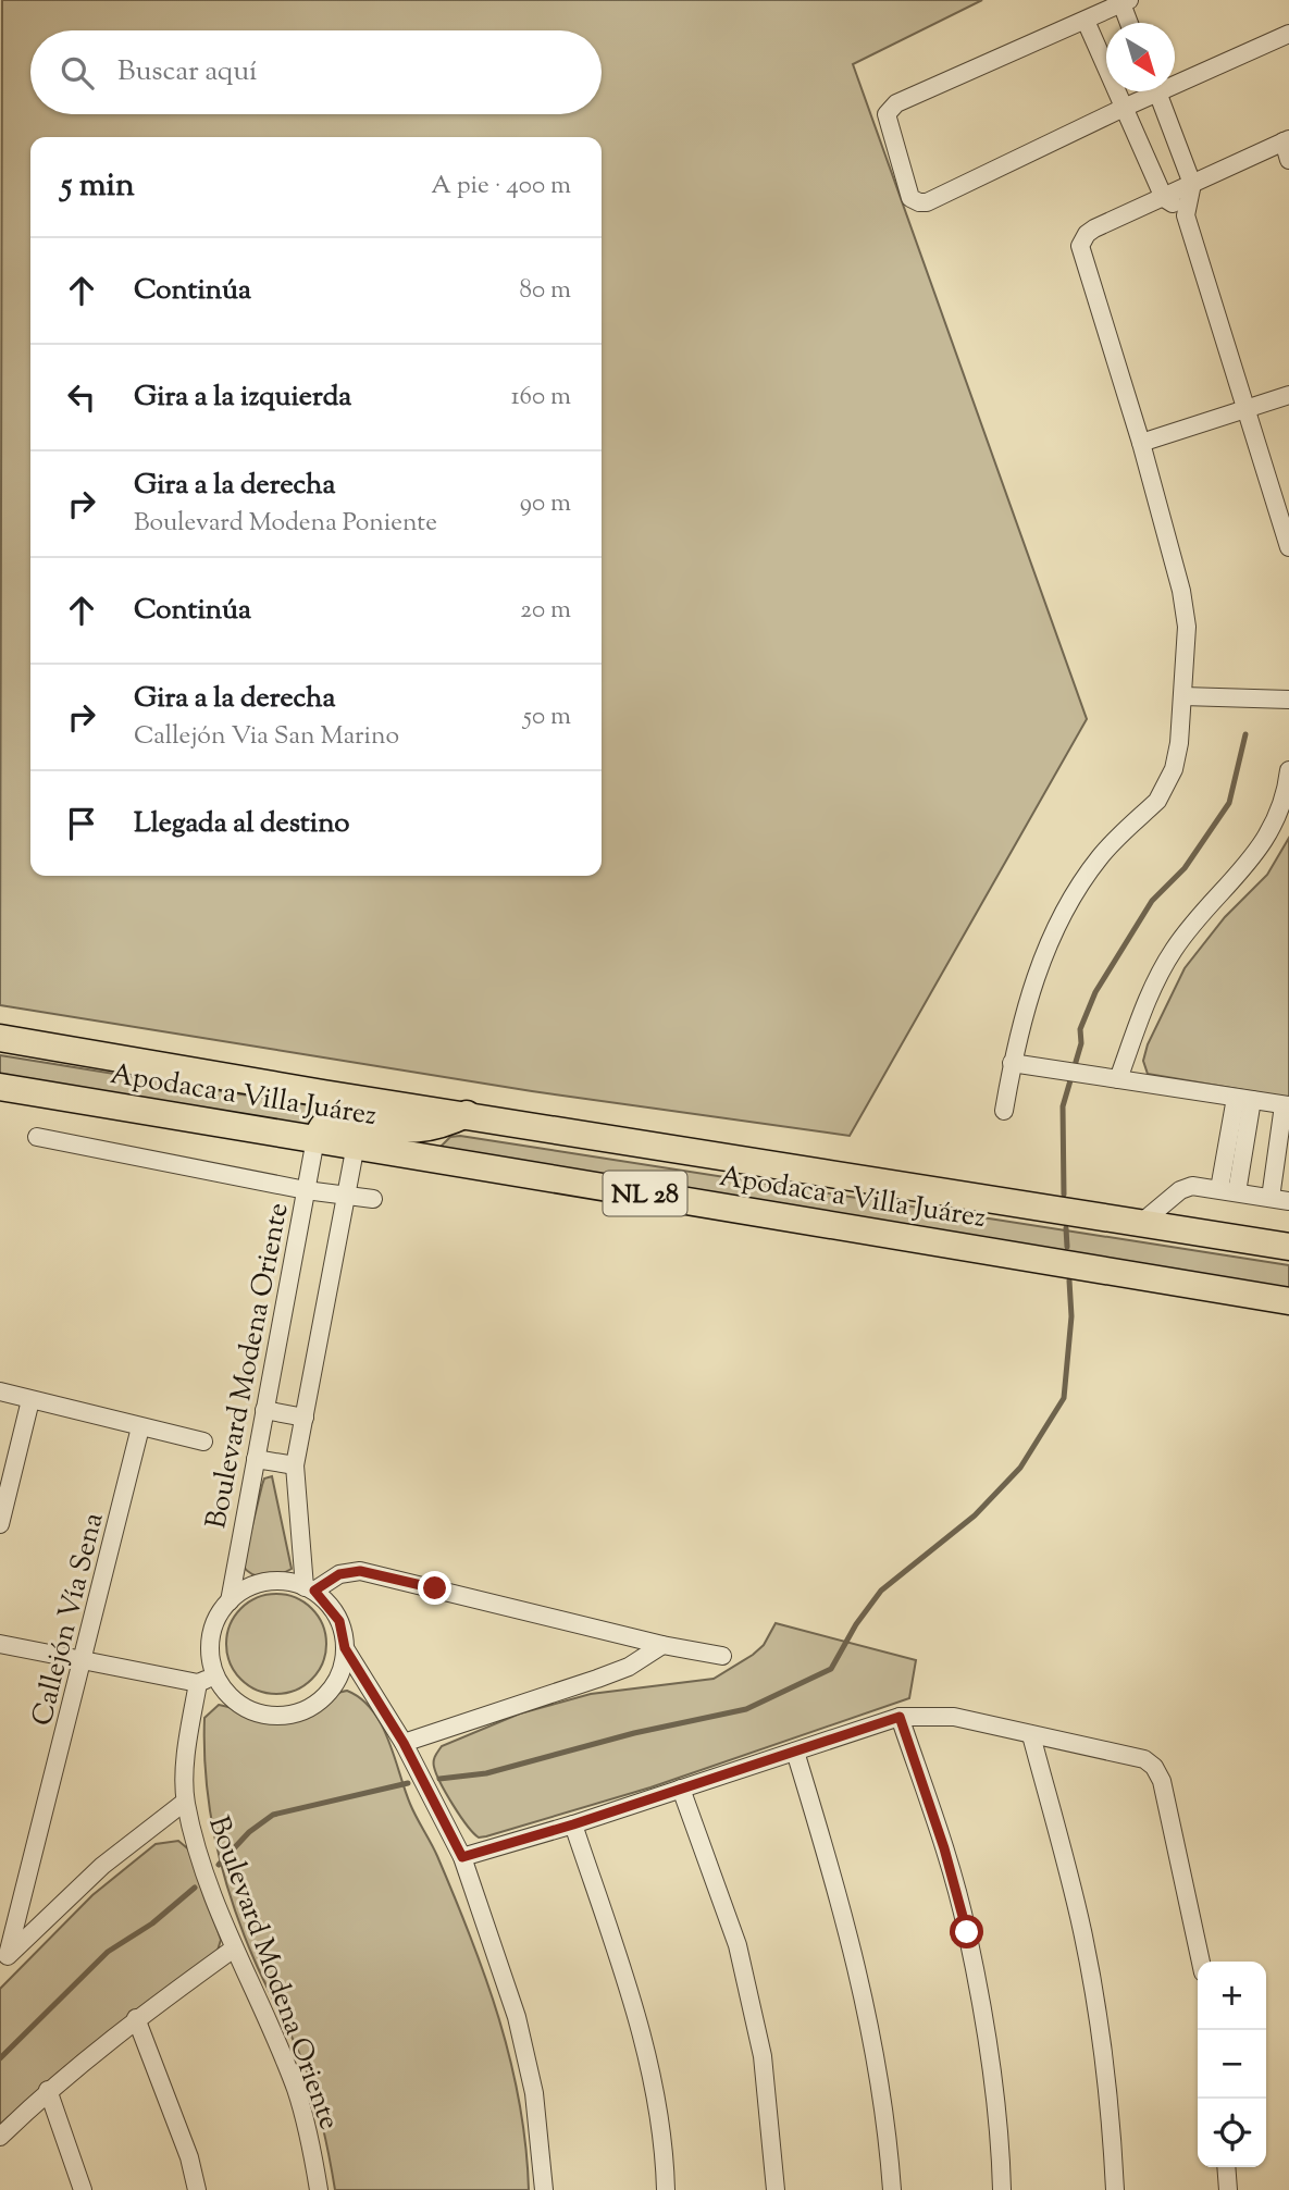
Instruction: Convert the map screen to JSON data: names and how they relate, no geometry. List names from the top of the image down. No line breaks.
{"streets":{"main road":["Apodaca a Villa Juárez","NL 28"],"street":["Boulevard Modena Oriente","Callejón Vía Sena"]},"crossings":[["Apodaca a Villa Juárez","Boulevard Modena Oriente"]],"north":"bottom right","page":{"search":"Buscar aquí","heading":["5 min","A pie · 400 m"],"list":[["Continúa","80 m"],["Gira a la izquierda","160 m"],["Gira a la derecha","Boulevard Modena Poniente","90 m"],["Continúa","20 m"],["Gira a la derecha","Callejón Via San Marino","50 m"],"Llegada al destino"],"map_buttons":["+","−"]}}
